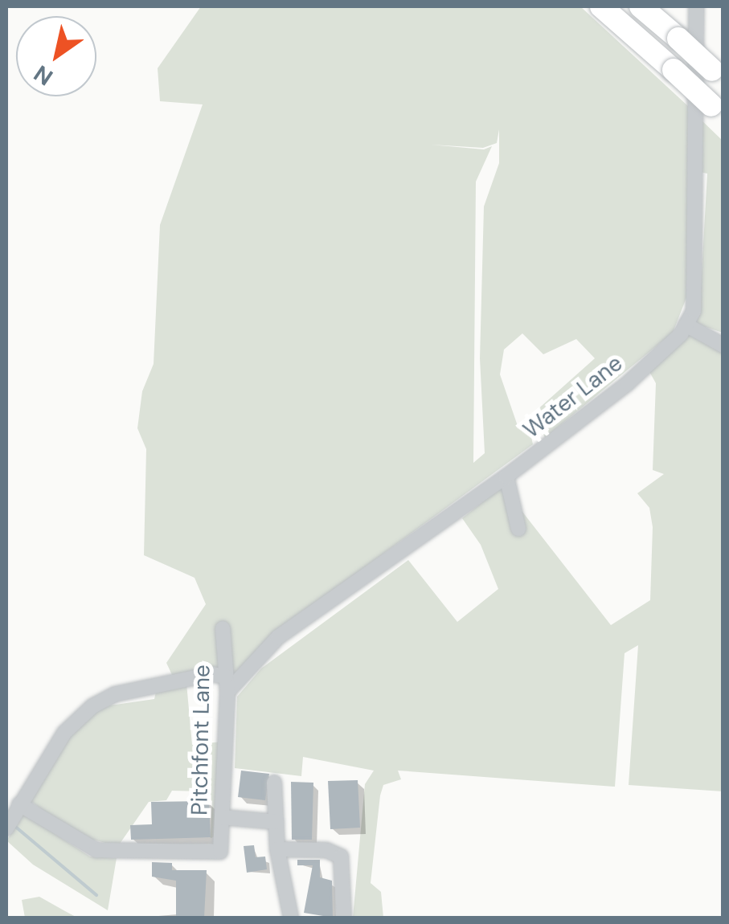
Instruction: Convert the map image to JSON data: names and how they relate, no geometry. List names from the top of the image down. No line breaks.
{"streets":{"lane":["Water Lane","Pitchfont Lane"]},"crossings":[["Water Lane","Pitchfont Lane"]],"north":"bottom left"}
